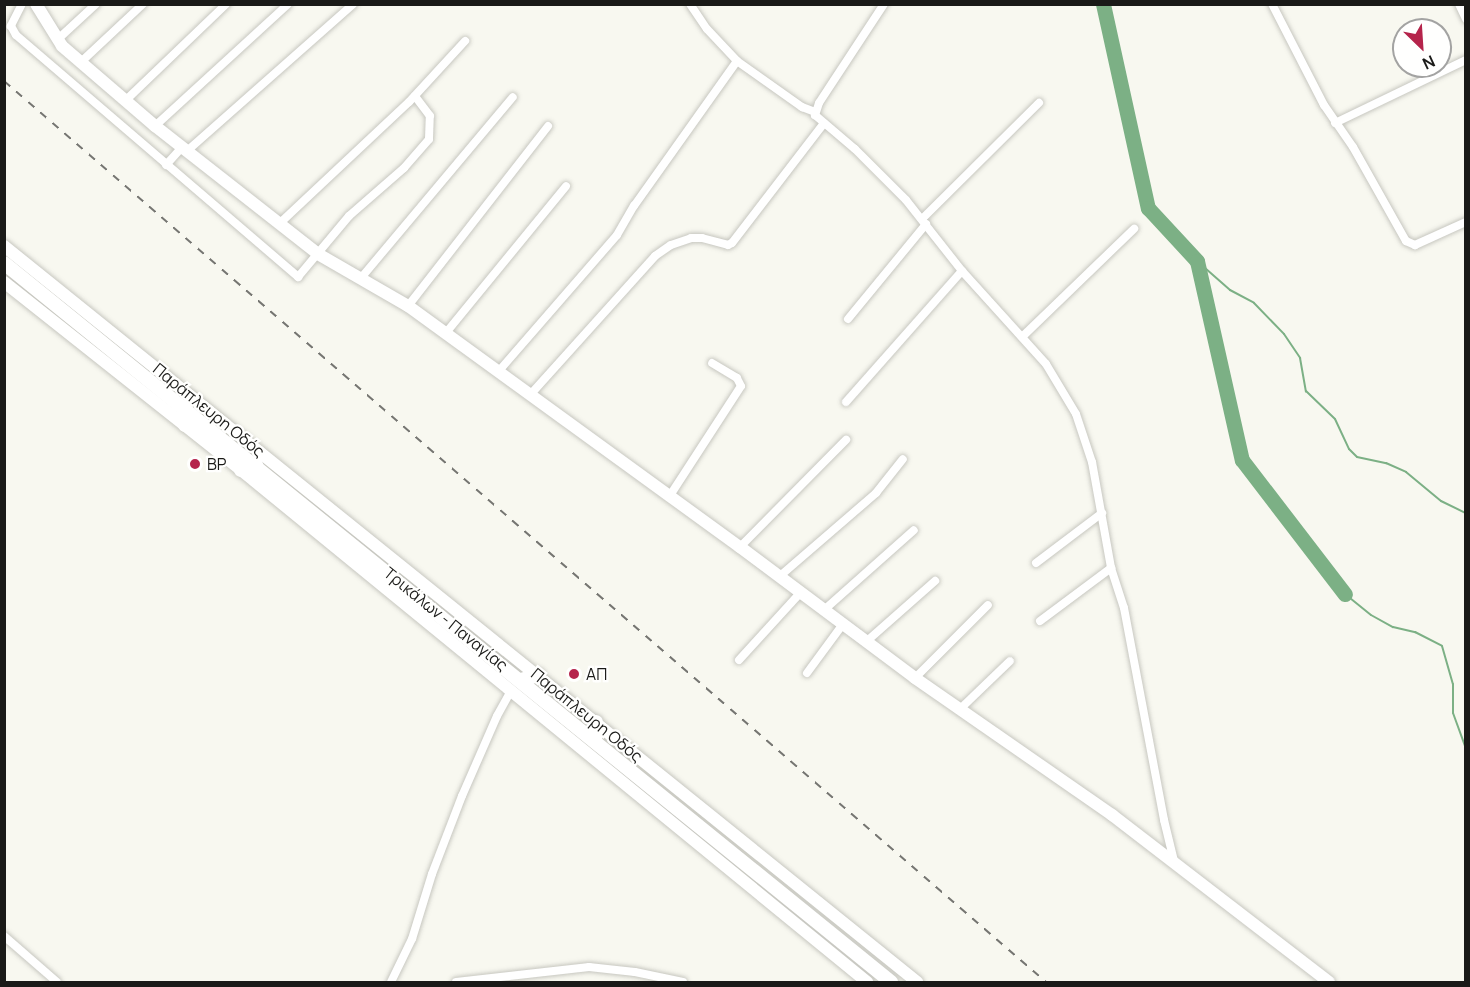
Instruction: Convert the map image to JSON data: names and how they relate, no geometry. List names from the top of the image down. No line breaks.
{"streets":{"main road":["Τρικάλων - Παναγίας"],"street":["Παράπλευρη Οδός"]},"places":["BP","ΑΠ"],"north":"bottom right"}
